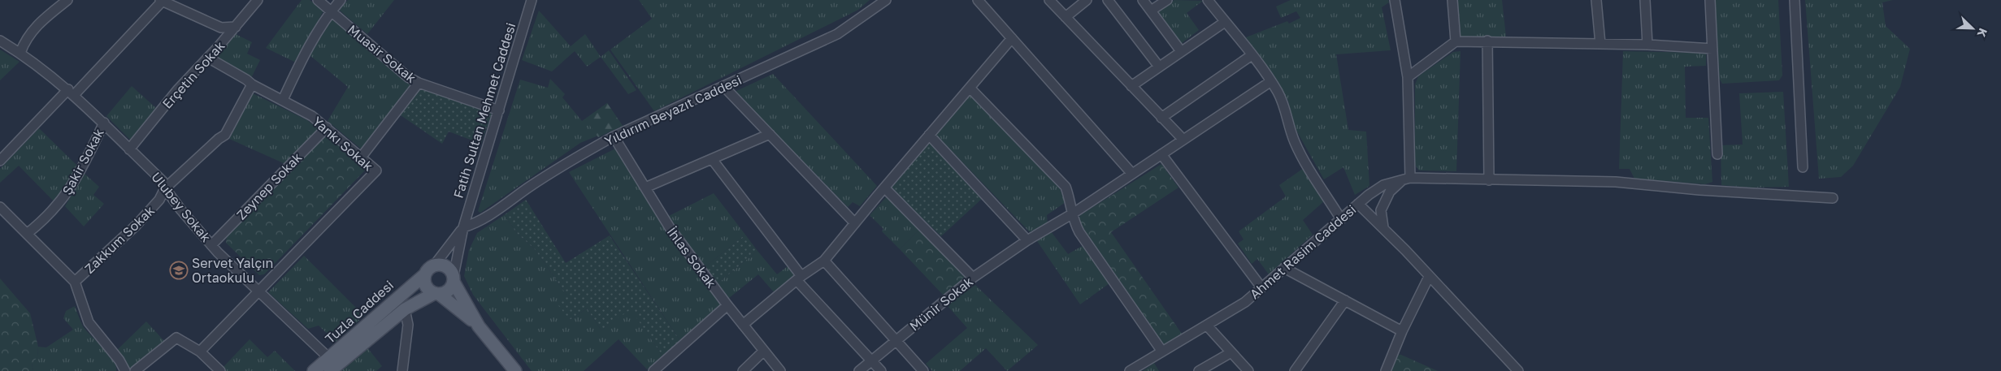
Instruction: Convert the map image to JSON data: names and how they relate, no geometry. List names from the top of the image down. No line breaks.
{"streets":{"main road":["Tuzla Caddesi"],"street":["Muasir Sokak","Erçetin Sokak","Fatih Sultan Mehmet Caddesi","Yıldırım Beyazıt Caddesi","Yankı Sokak","Şakir Sokak","Zeynep Sokak","Ulubey Sokak","Zakkum Sokak","Ahmet Rasim Caddesi","İhlas Sokak","Münir Sokak"]},"crossings":[["Muasir Sokak","Fatih Sultan Mehmet Caddesi"],["Erçetin Sokak","Yankı Sokak"],["Erçetin Sokak","Ulubey Sokak"],["Fatih Sultan Mehmet Caddesi","Yıldırım Beyazıt Caddesi"],["Fatih Sultan Mehmet Caddesi","Tuzla Caddesi"],["Yıldırım Beyazıt Caddesi","İhlas Sokak"],["Yankı Sokak","Zeynep Sokak"],["Yankı Sokak","Ulubey Sokak"],["Yankı Sokak","Zakkum Sokak"],["Şakir Sokak","Ulubey Sokak"],["Zeynep Sokak","Ulubey Sokak"],["Ulubey Sokak","Zakkum Sokak"],["Ulubey Sokak","Tuzla Caddesi"]],"places":{"school or university":["Servet Yalçın Ortaokulu"]},"north":"bottom right"}
